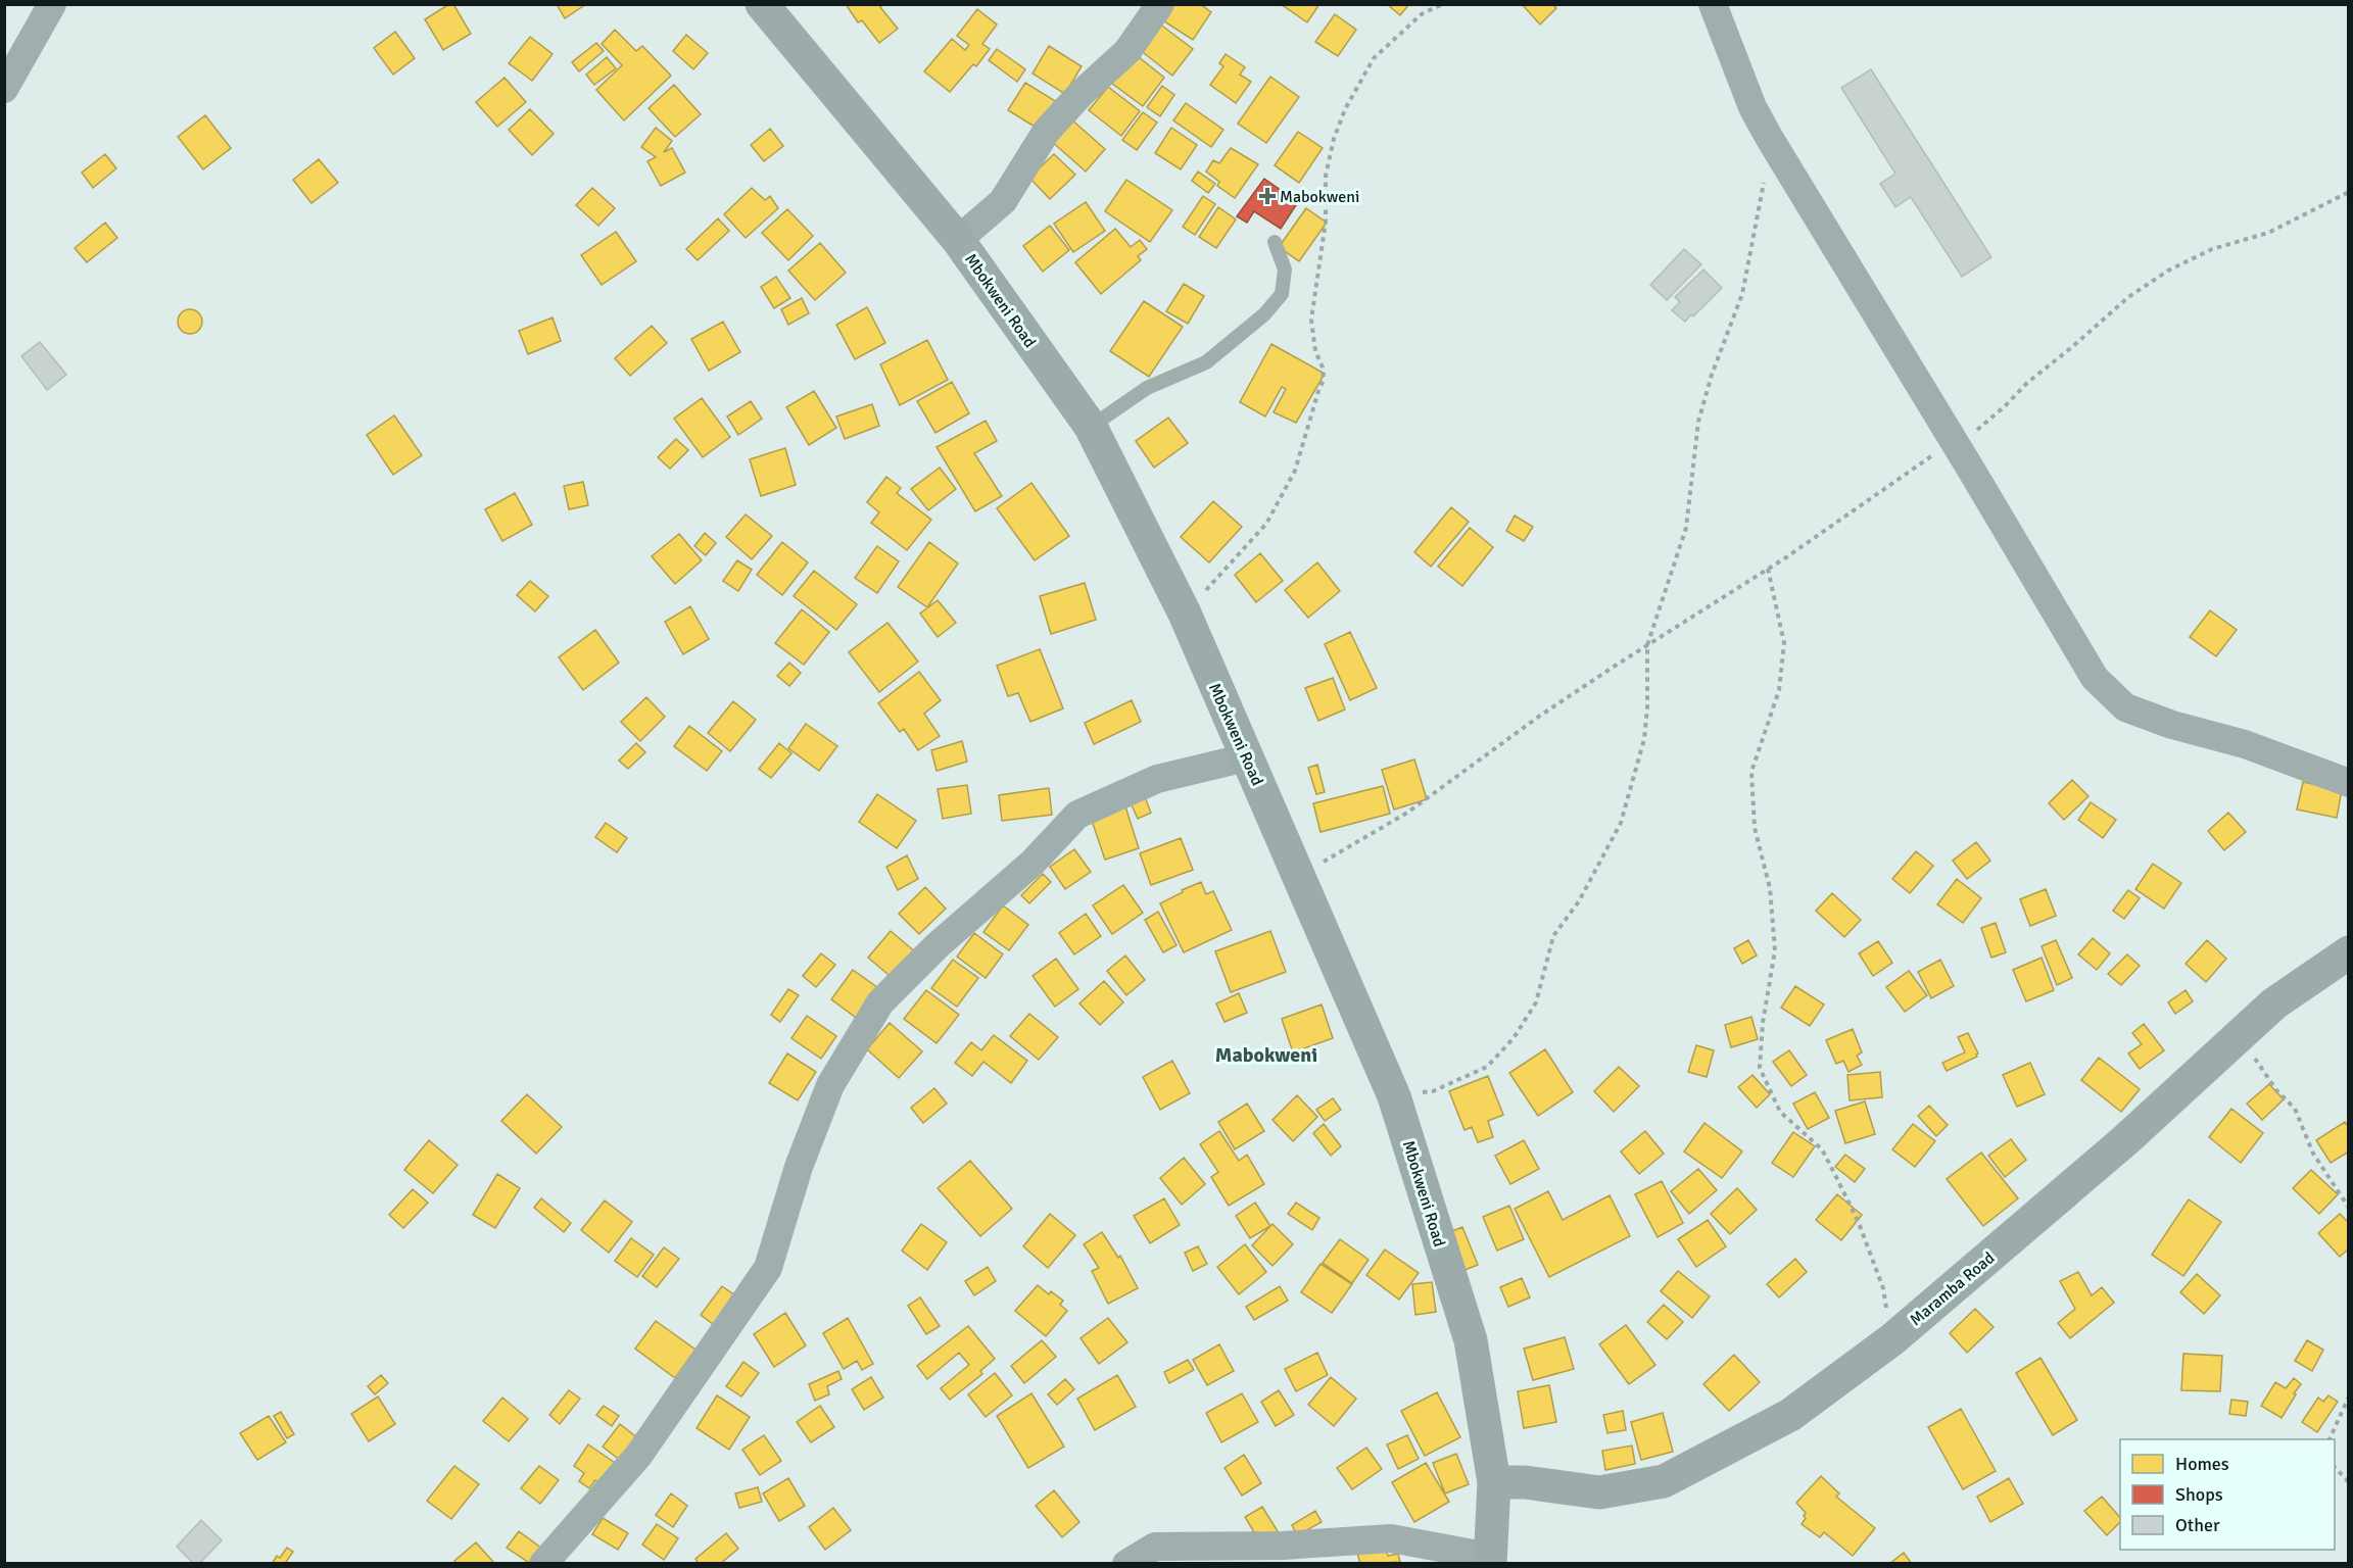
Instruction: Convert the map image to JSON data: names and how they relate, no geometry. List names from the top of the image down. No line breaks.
{"streets":{"street":["Mbokweni Road","Maramba Road"]},"crossings":[["Mbokweni Road","Maramba Road"]],"districts":["Mabokweni"],"places":{"health":["Mabokweni"]},"legend":["Homes","Shops","Other"]}
